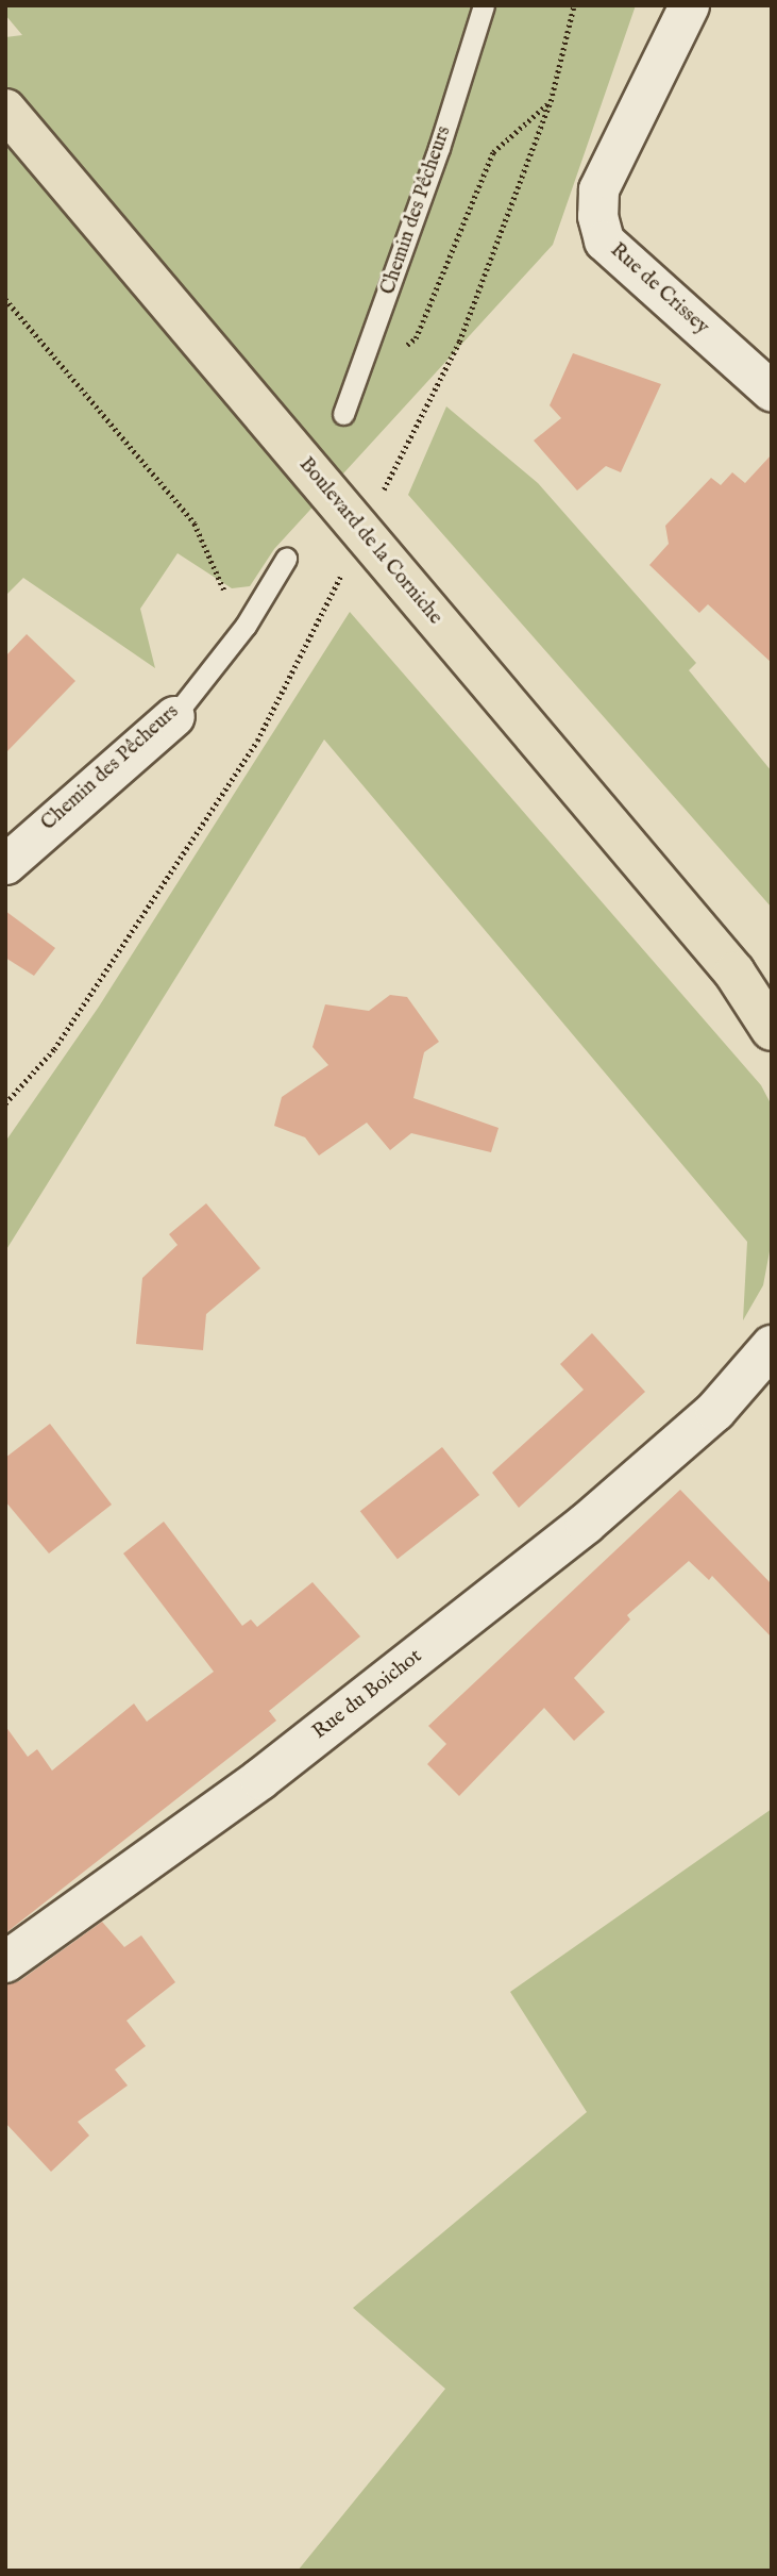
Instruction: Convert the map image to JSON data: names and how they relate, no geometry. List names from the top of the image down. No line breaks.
{"streets":{"main road":["Boulevard de la Corniche"],"street":["Chemin des Pêcheurs","Rue de Crissey","Rue du Boichot"]}}
